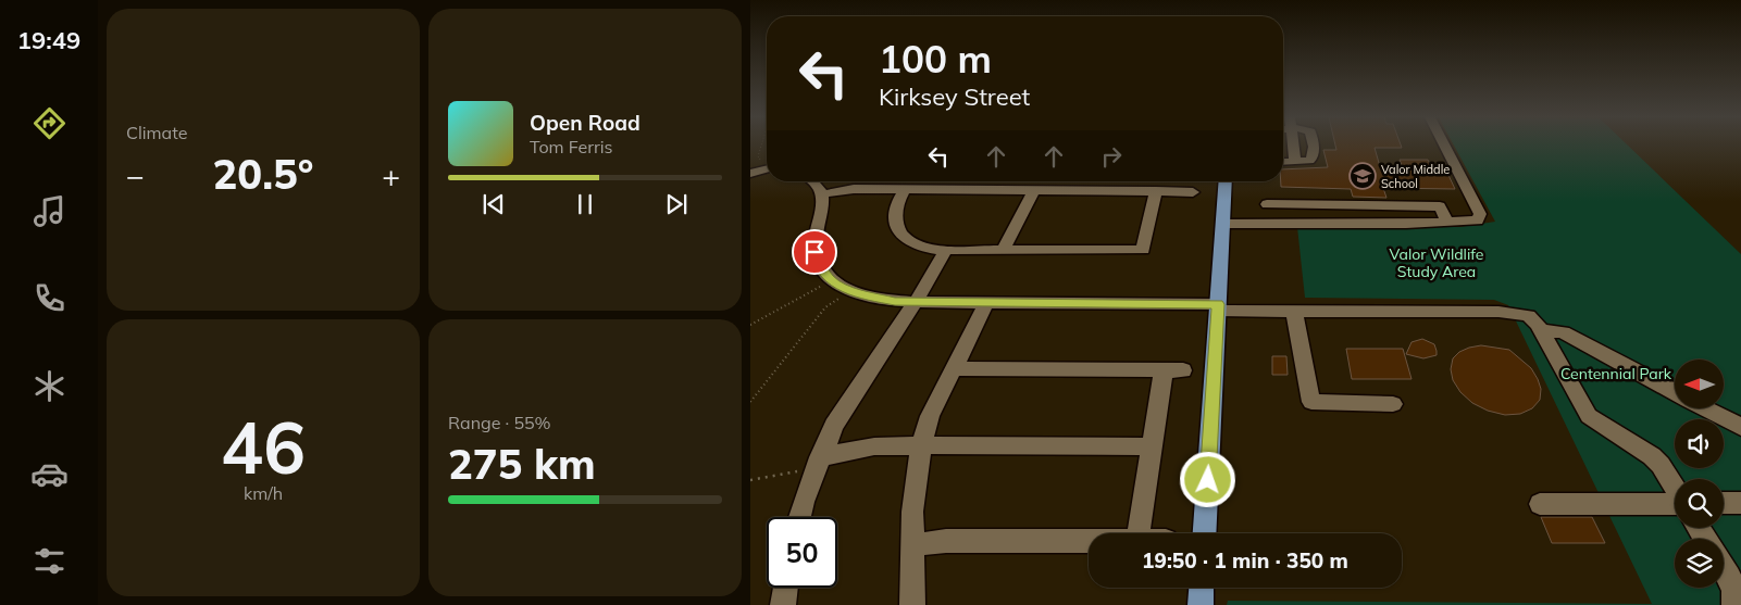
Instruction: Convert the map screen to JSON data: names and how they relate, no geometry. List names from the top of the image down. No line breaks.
{"parks":["Valor Wildlife Study Area","Centennial Park"],"places":{"school or university":["Valor Middle School"]},"north":"left","page":{"tabs":"19:49","tile":["Climate",["46","km/h"],["Range · 55%","275 km"]],"turn":["100 m","Kirksey Street"],"song":["Open Road","Tom Ferris"],"heat":["−","20.5°","+"],"limit":"50","trip":"19:50 · 1 min · 350 m"}}
